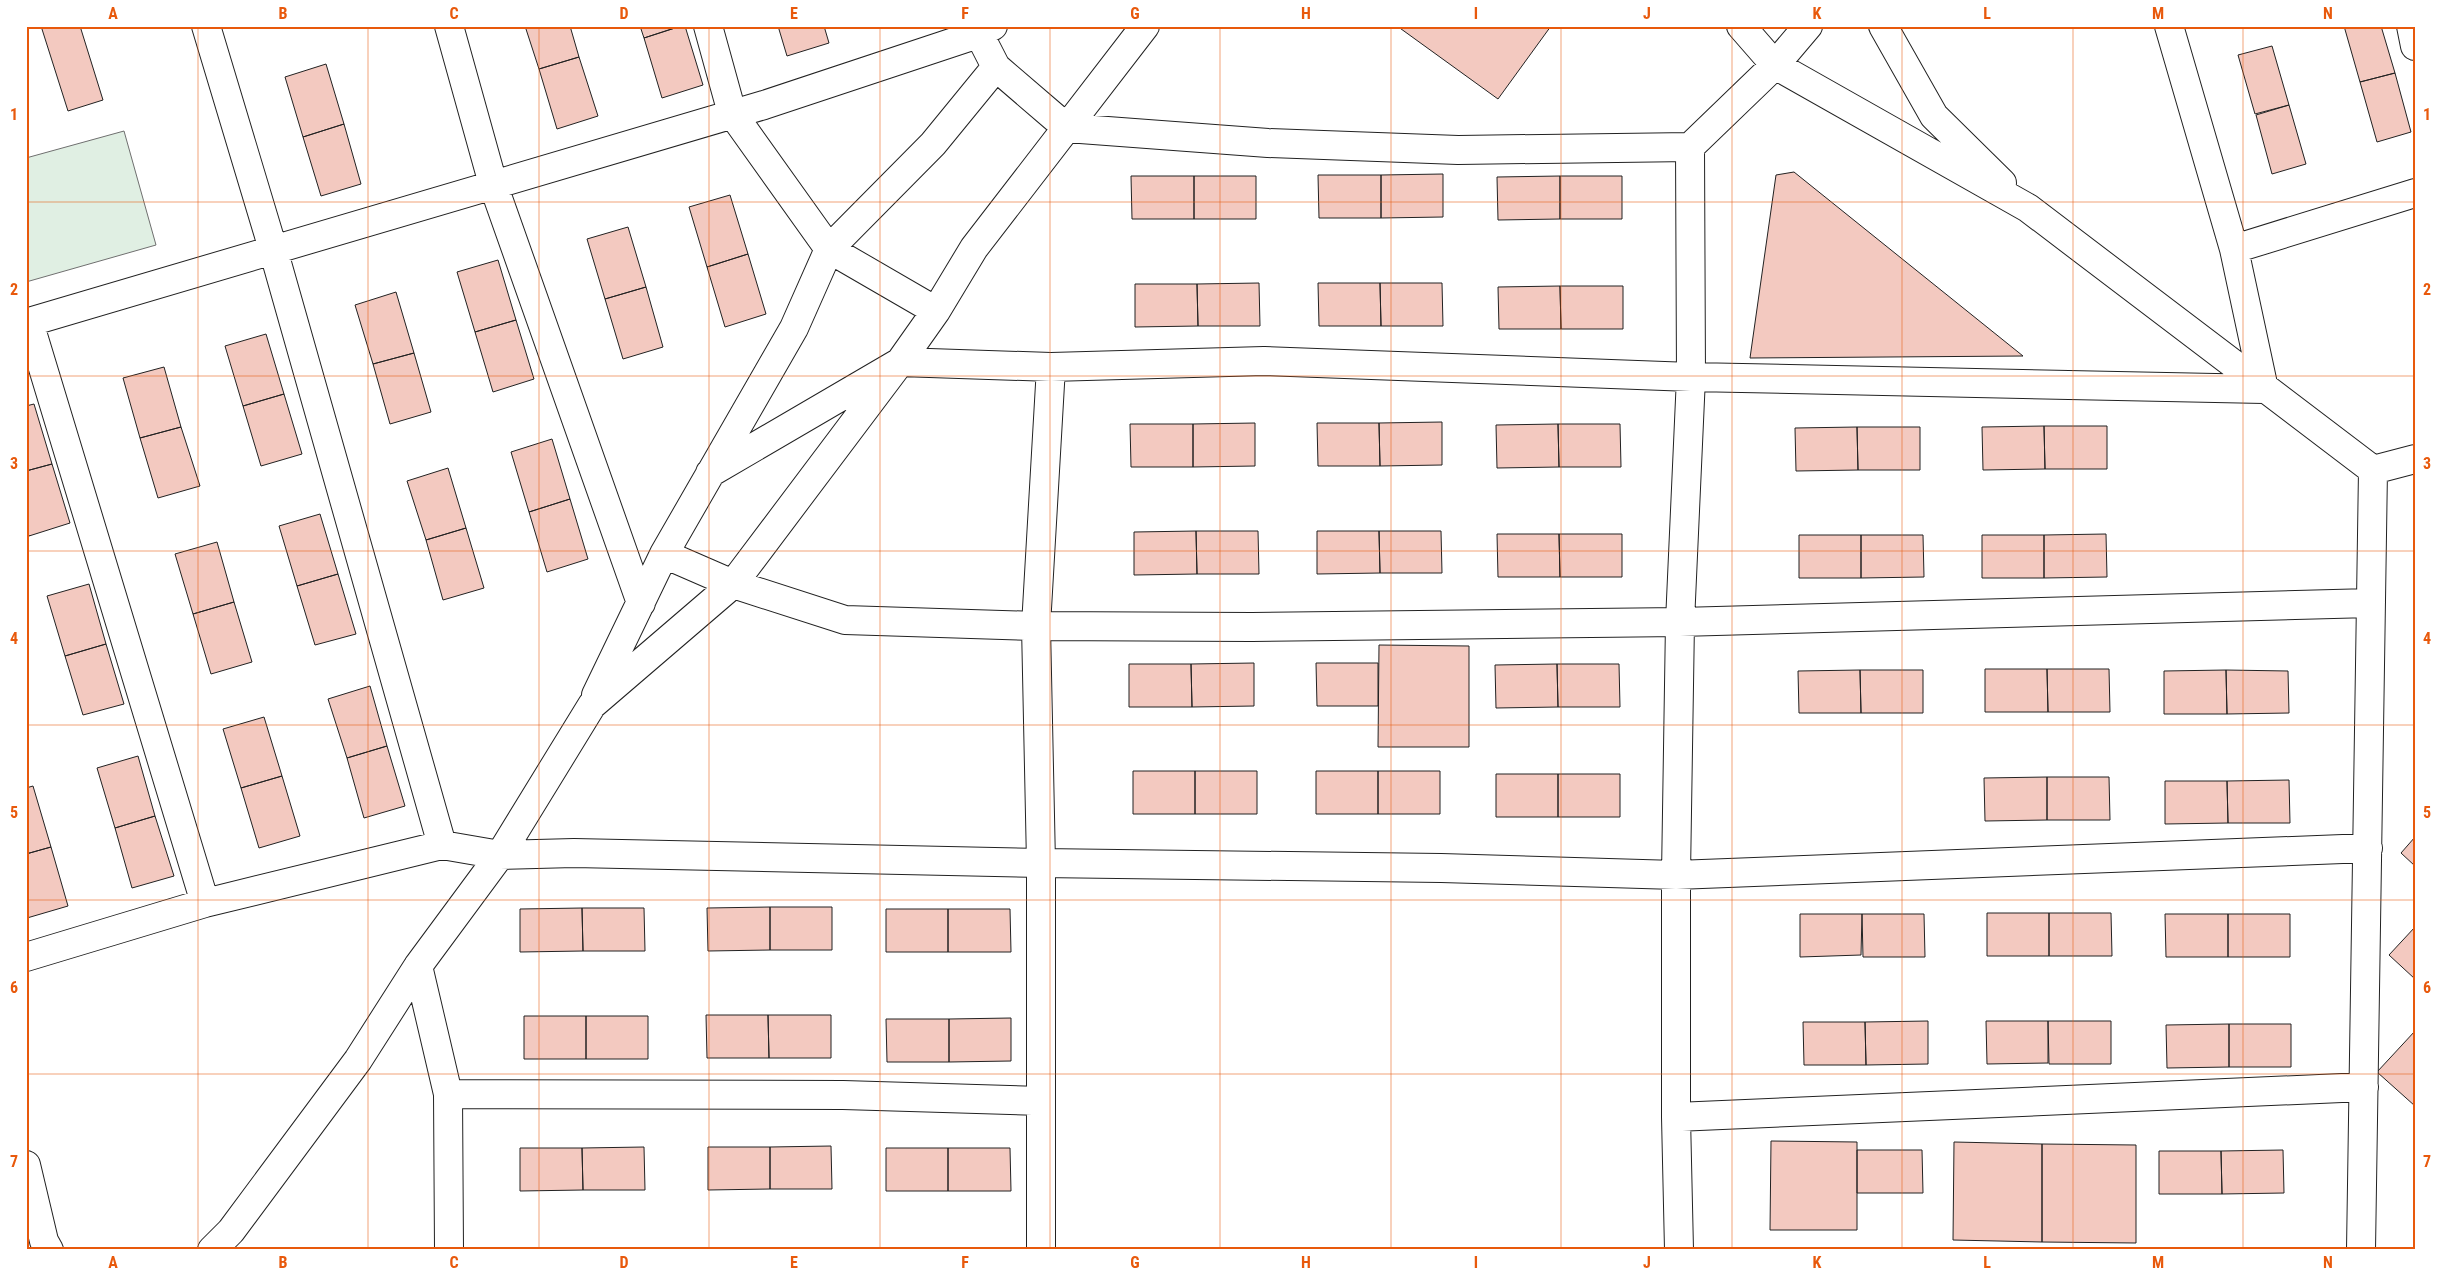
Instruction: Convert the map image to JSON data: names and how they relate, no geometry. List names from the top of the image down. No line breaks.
{"grid":{"columns":["A","B","C","D","E","F","G","H","I","J","K","L","M","N"],"rows":["1","2","3","4","5","6","7"]}}
